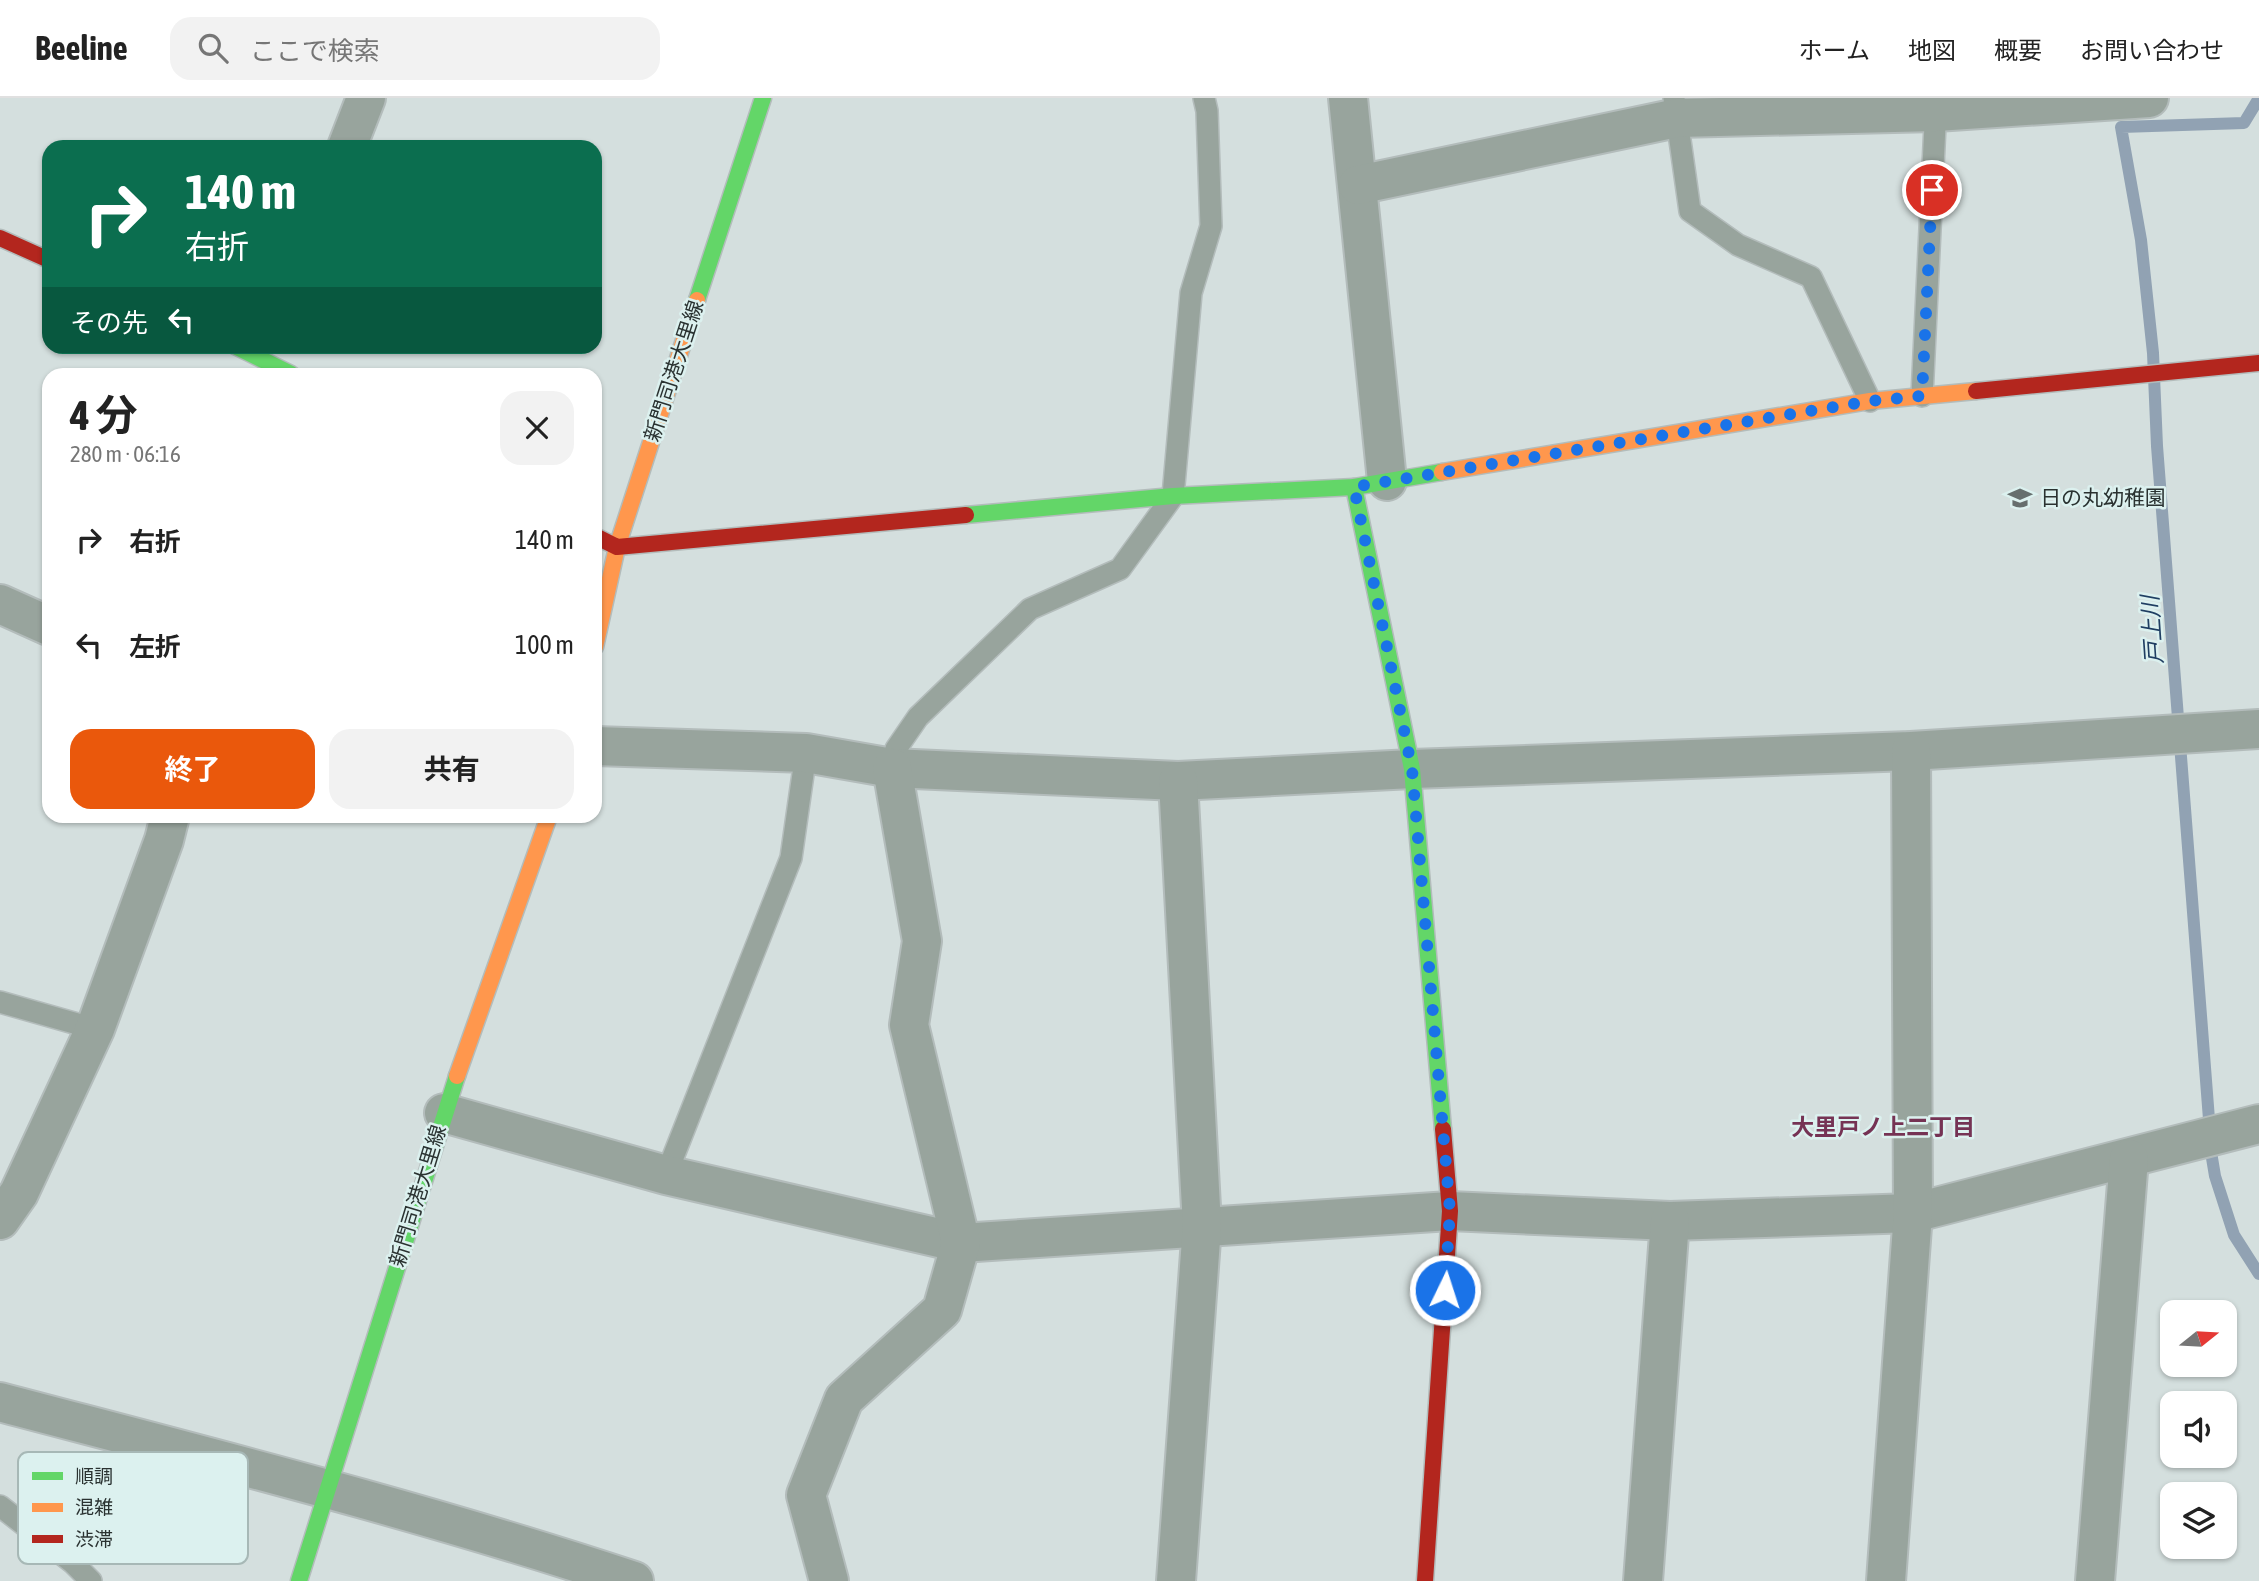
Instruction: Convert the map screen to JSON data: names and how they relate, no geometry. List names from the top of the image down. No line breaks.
{"streets":{"street":["新門司港大里線"]},"districts":["大里戸ノ上二丁目"],"water":["戸上川"],"places":{"school or university":["日の丸幼稚園"]},"legend":["順調","混雑","渋滞"],"north":"right","page":{"header":"Beeline","search":"ここで検索","nav":["ホーム","地図","概要","お問い合わせ"],"turn":["140 m","右折"],"then":"その先","heading":["4 分","280 m · 06:16"],"list":[{"name":"右折","value":"140 m"},{"name":"左折","value":"100 m"}],"buttons":["終了","共有"]}}
